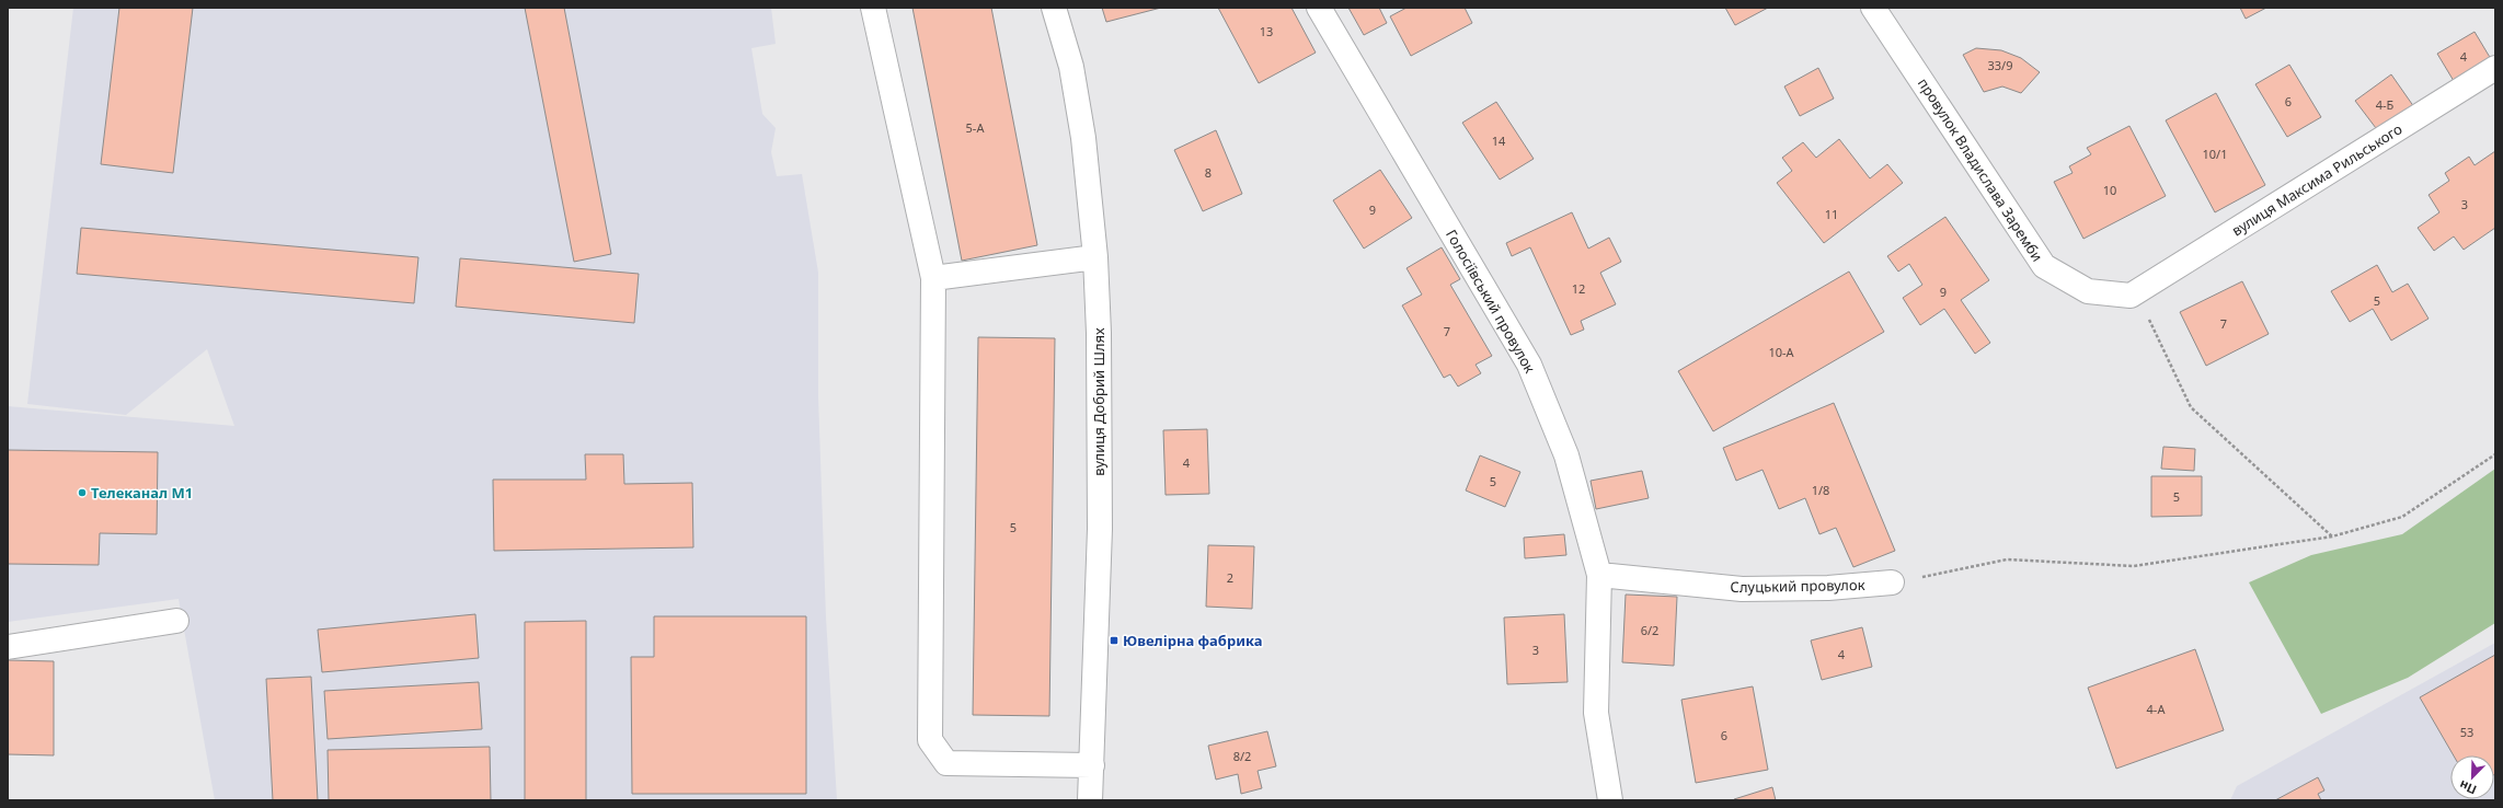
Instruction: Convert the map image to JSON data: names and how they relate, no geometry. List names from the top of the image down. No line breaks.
{"streets":{"street":["провулок Владислава Заремби","вулиця Максима Рильського","Голосіївський провулок","вулиця Добрий Шлях","Слуцький провулок"]},"crossings":[["провулок Владислава Заремби","вулиця Максима Рильського"],["Голосіївський провулок","Слуцький провулок"]],"places":{"other":["Телеканал М1"],"transit":["Ювелірна фабрика"]},"house_numbers":["13","4","33/9","6","4-Б","5-А","14","10/1","8","10","3","9","11","12","9","5","7","7","10-А","4","5","1/8","5","5","2","6/2","3","4","4-А","53","6","8/2"],"north":"bottom left"}
